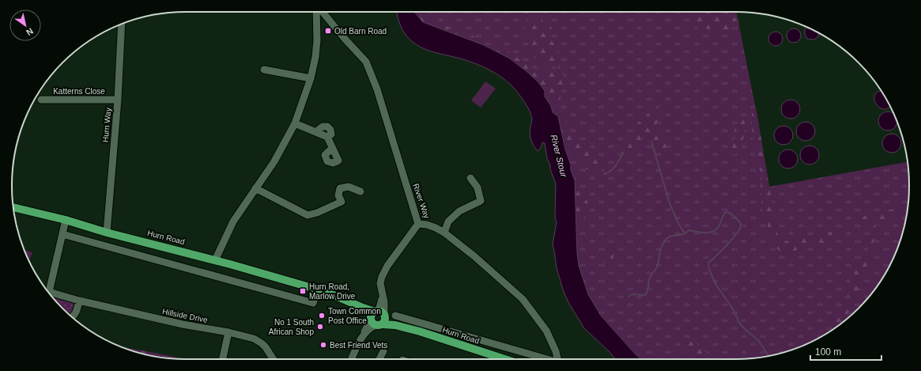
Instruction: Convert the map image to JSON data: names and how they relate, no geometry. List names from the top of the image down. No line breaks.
{"streets":{"main road":["Hurn Road"],"street":["Katterns Close","Hurn Way","River Way","Hillside Drive"]},"crossings":[["Katterns Close","Hurn Way"],["Hurn Way","Hurn Road"],["Hurn Road","Hillside Drive"]],"water":["River Stour"],"places":{"transit":["Old Barn Road","Hurn Road, Marlow Drive"],"other":["Town Common Post Office","No 1 South African Shop","Best Friend Vets"]},"scale_bar":"100 m","north":"bottom right"}
